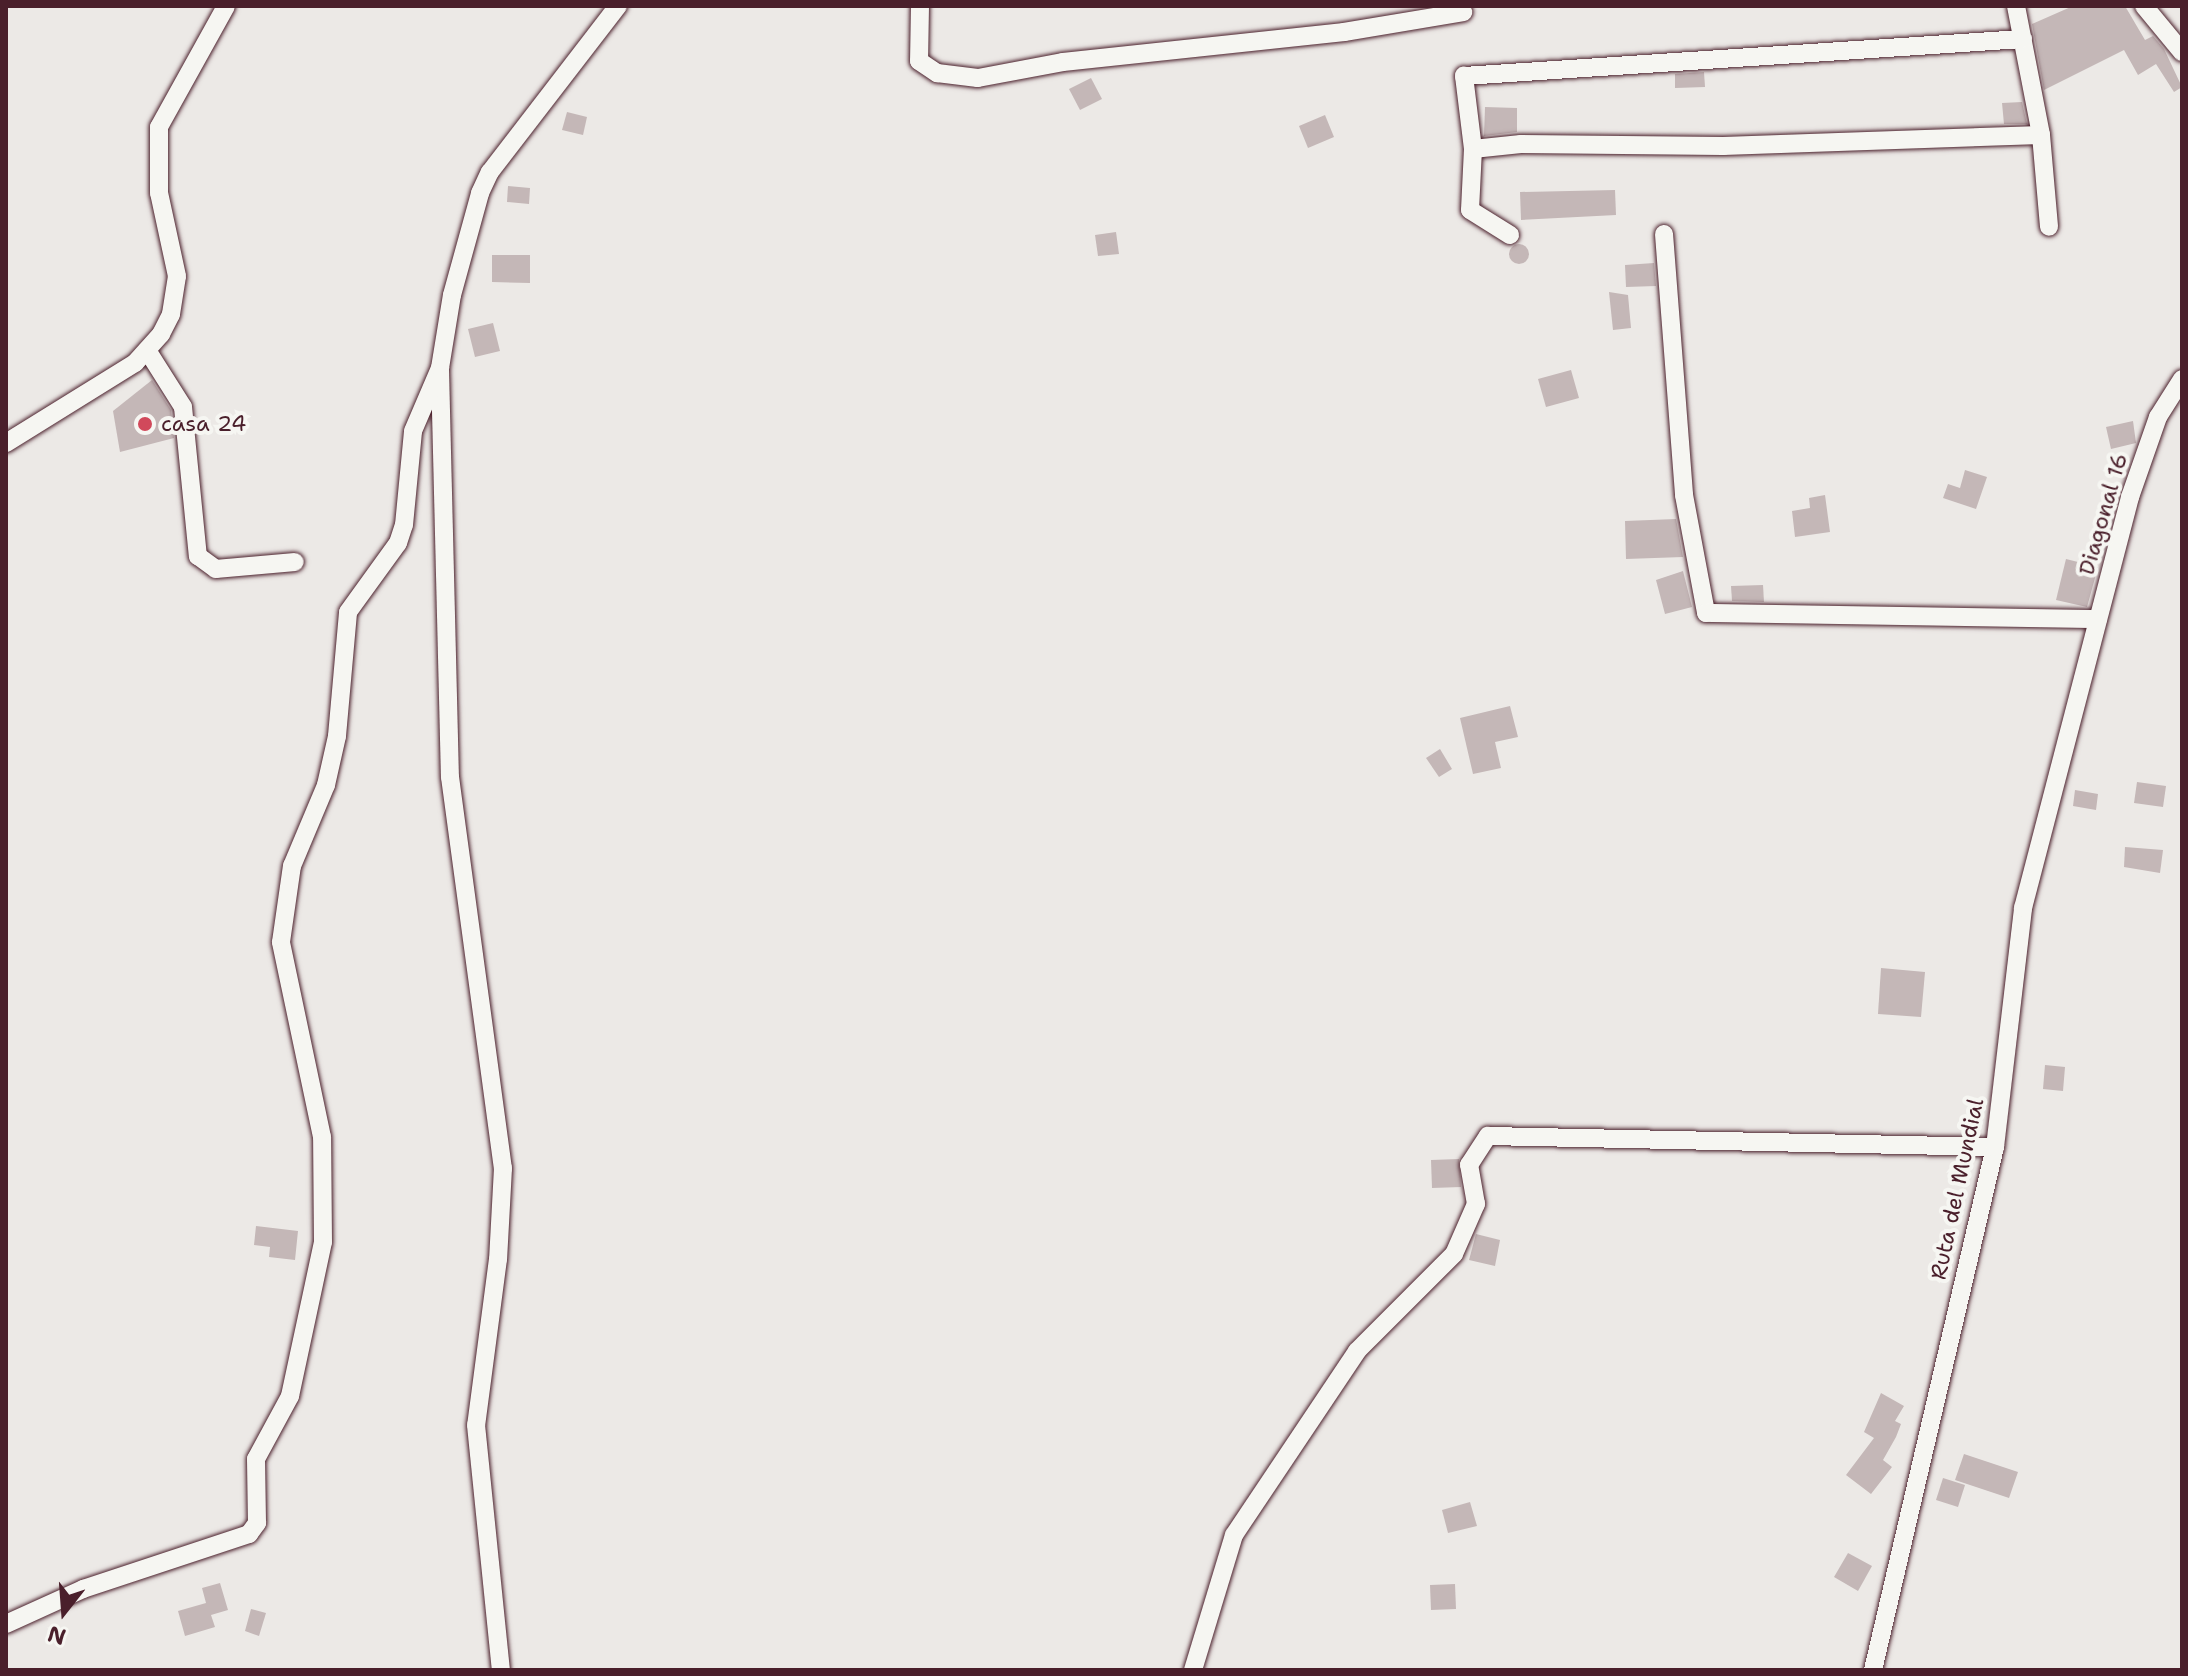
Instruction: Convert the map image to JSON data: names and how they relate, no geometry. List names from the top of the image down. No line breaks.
{"streets":{"street":["Diagonal 16","Ruta del Mundial"]},"crossings":[["Diagonal 16","Ruta del Mundial"]],"places":["casa 24"],"north":"bottom"}
